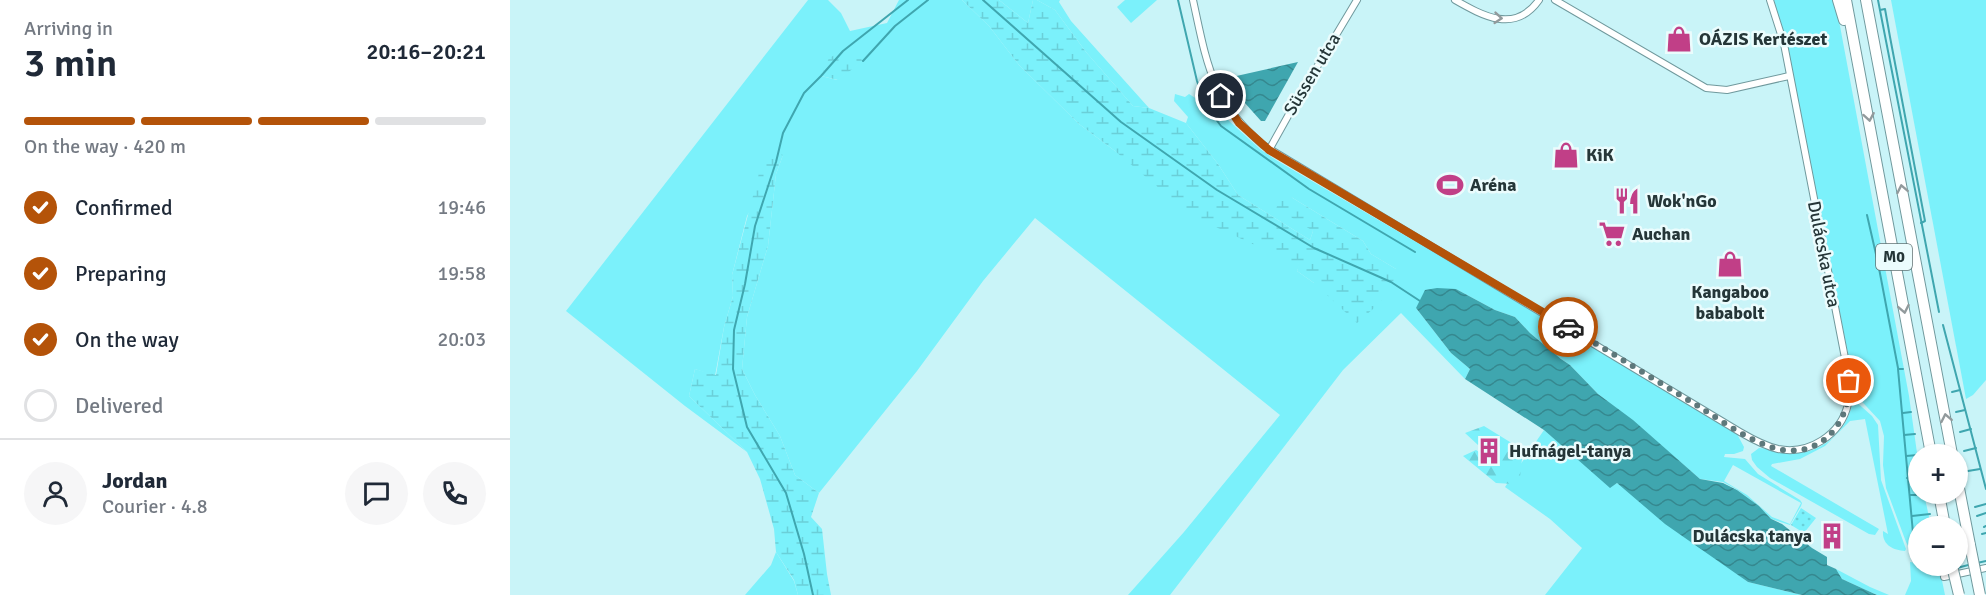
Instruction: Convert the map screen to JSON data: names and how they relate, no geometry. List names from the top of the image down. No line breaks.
{"streets":{"highway":["M0"],"street":["Süssen utca","Dulácska utca"]},"crossings":[["Süssen utca","Dulácska utca"]],"places":{"shop":["OÁZIS Kertészet","KiK","Kangaboo bababolt"],"sports":["Aréna"],"restaurant":["Wok'nGo"],"supermarket":["Auchan"],"building":["Hufnágel-tanya","Dulácska tanya"]},"page":{"heading":["3 min","Arriving in","20:16–20:21"],"panel":["Jordan","Courier · 4.8"],"bar":"On the way · 420 m","list":[["Confirmed","19:46"],["Preparing","19:58"],["On the way","20:03"],"Delivered"],"map_buttons":["+","−"]}}
